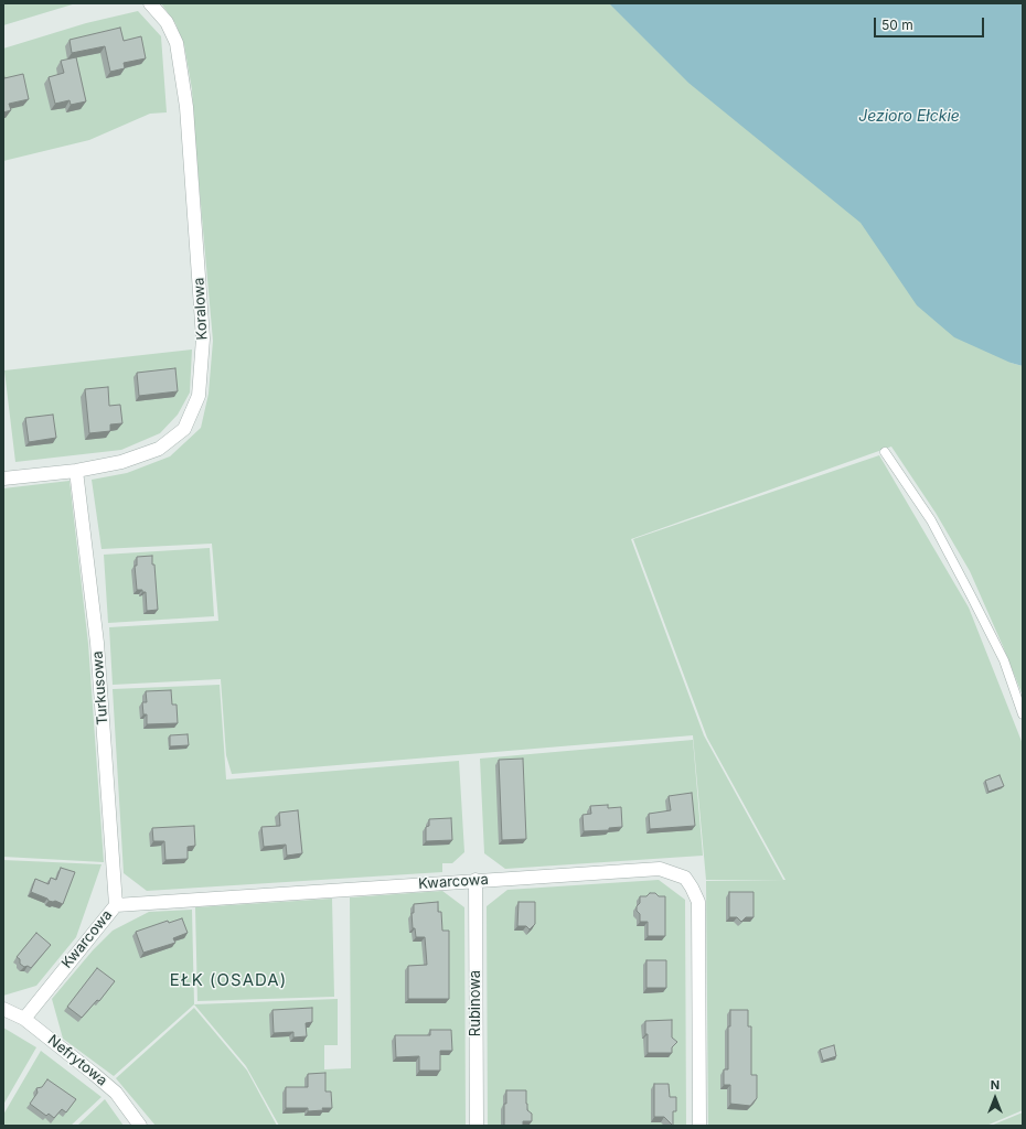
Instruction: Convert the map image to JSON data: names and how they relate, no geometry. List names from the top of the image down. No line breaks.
{"streets":{"street":["Koralowa","Turkusowa","Kwarcowa","Rubinowa","Nefrytowa"]},"crossings":[["Koralowa","Turkusowa"],["Turkusowa","Kwarcowa"],["Kwarcowa","Rubinowa"],["Kwarcowa","Nefrytowa"]],"districts":["EŁK (OSADA)"],"water":["Jezioro Ełckie"],"scale_bar":"50 m","north":"top"}
